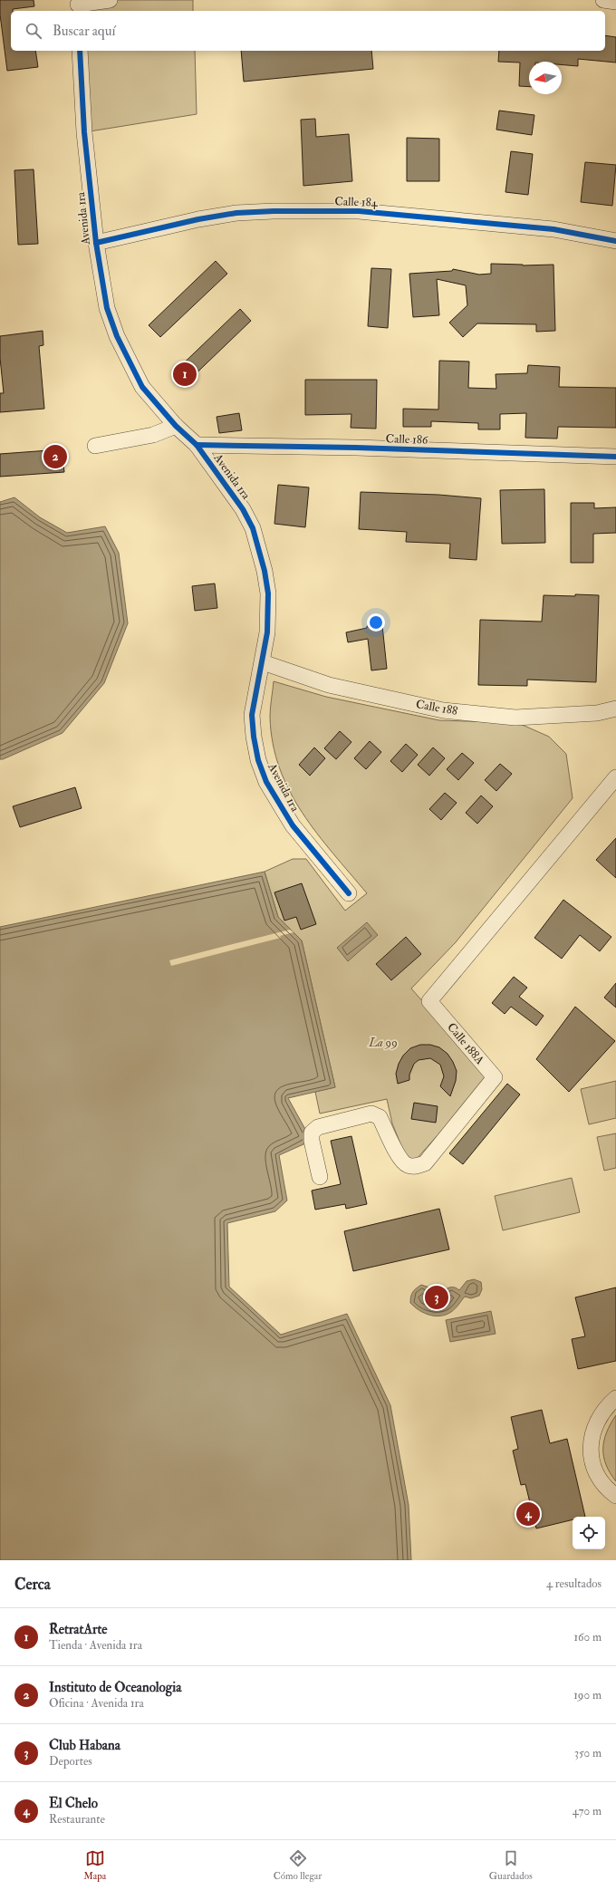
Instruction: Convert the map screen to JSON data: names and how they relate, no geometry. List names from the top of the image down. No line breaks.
{"streets":{"street":["Calle 184","Avenida 1ra","Calle 186","Calle 188","Calle 188A"]},"crossings":[["Calle 184","Avenida 1ra"],["Avenida 1ra","Calle 186"],["Avenida 1ra","Calle 188"]],"parks":["La 99"],"north":"left","page":{"search":"Buscar aquí","pins":["1","2","3","4"],"heading":["Cerca","4 resultados"],"list":[{"mark":"1","name":"RetratArte","note":"Tienda · Avenida 1ra","value":"160 m"},{"mark":"2","name":"Instituto de Oceanologia","note":"Oficina · Avenida 1ra","value":"190 m"},{"mark":"3","name":"Club Habana","note":"Deportes","value":"350 m"},{"mark":"4","name":"El Chelo","note":"Restaurante","value":"470 m"}],"nav":["Mapa","Cómo llegar","Guardados"]}}
